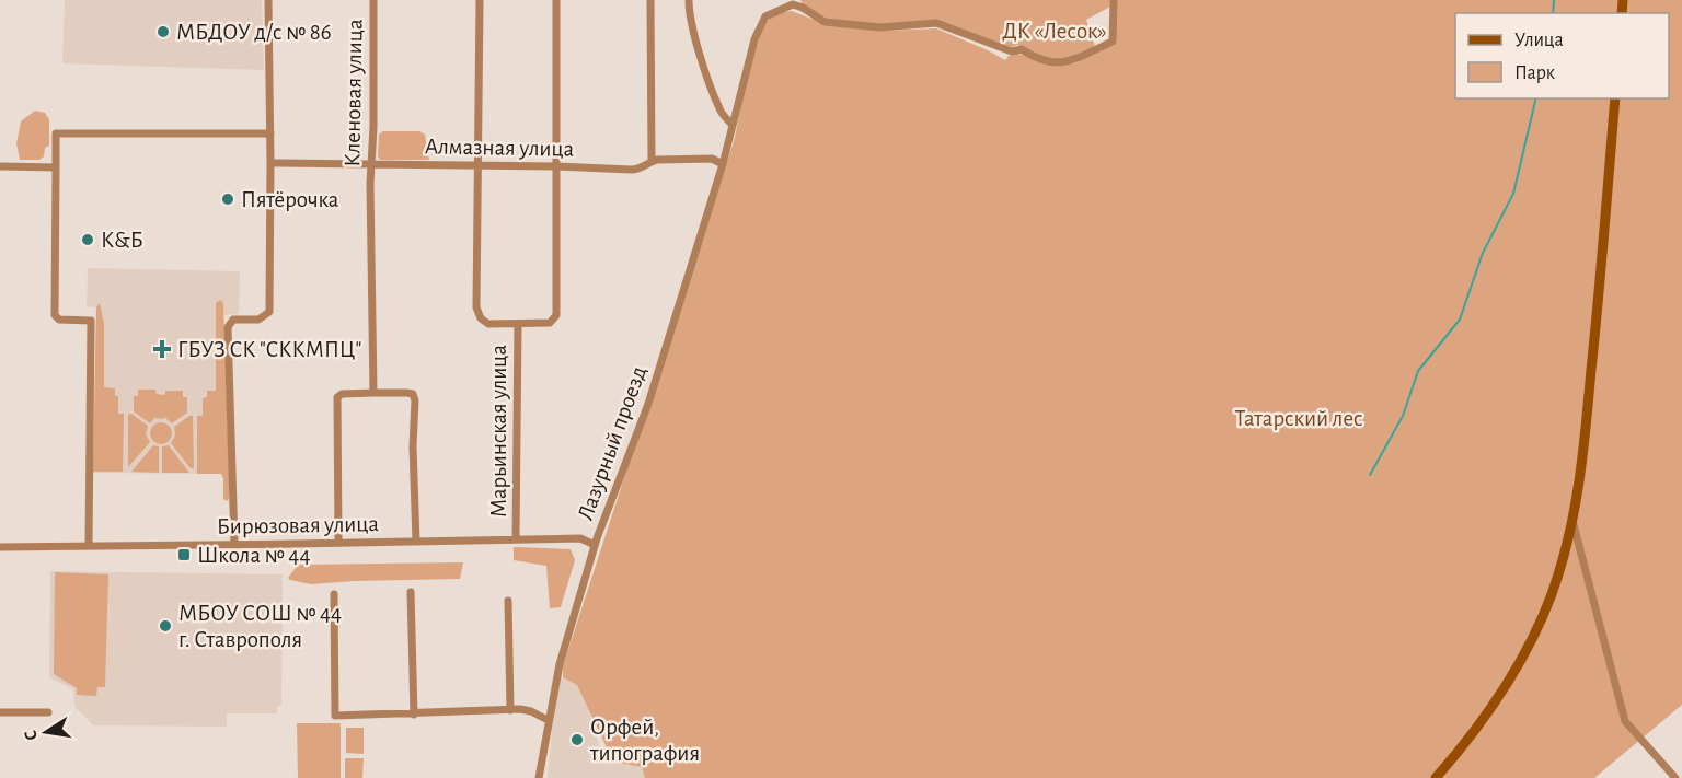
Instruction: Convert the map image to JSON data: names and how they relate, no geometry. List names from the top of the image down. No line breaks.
{"streets":{"street":["Кленовая улица","Алмазная улица","Марьинская улица","Лазурный проезд","Бирюзовая улица"]},"crossings":[["Кленовая улица","Алмазная улица"],["Алмазная улица","Марьинская улица"],["Алмазная улица","Лазурный проезд"],["Марьинская улица","Бирюзовая улица"],["Лазурный проезд","Бирюзовая улица"]],"parks":["ДК «Лесок»","Татарский лес"],"places":{"other":["МБДОУ д/с № 86","Пятёрочка","К&Б","МБОУ СОШ № 44 г. Ставрополя","Орфей, типография"],"health":["ГБУЗ СК \"СККМПЦ\""],"transit":["Школа № 44"]},"legend":["Улица","Парк"],"north":"left"}
